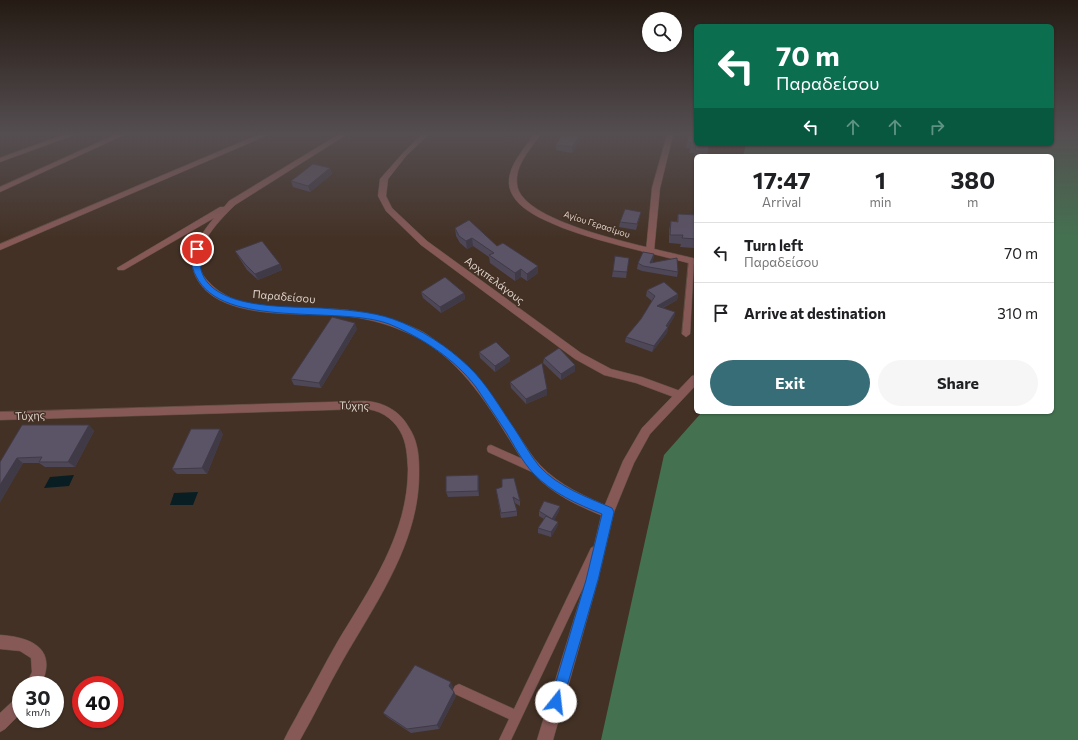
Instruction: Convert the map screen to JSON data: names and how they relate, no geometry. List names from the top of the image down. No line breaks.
{"streets":{"street":["Αγίου Γερασίμου","Αρχιπελάγους","Παραδείσου","Τύχης"]},"page":{"turn":["70 m","Παραδείσου"],"eta":["17:47","Arrival","1","min","380","m"],"list":[{"name":"Turn left","note":"Παραδείσου","value":"70 m"},{"name":"Arrive at destination","value":"310 m"}],"buttons":["Exit","Share"],"speed":"30 km/h","limit":"40"}}
